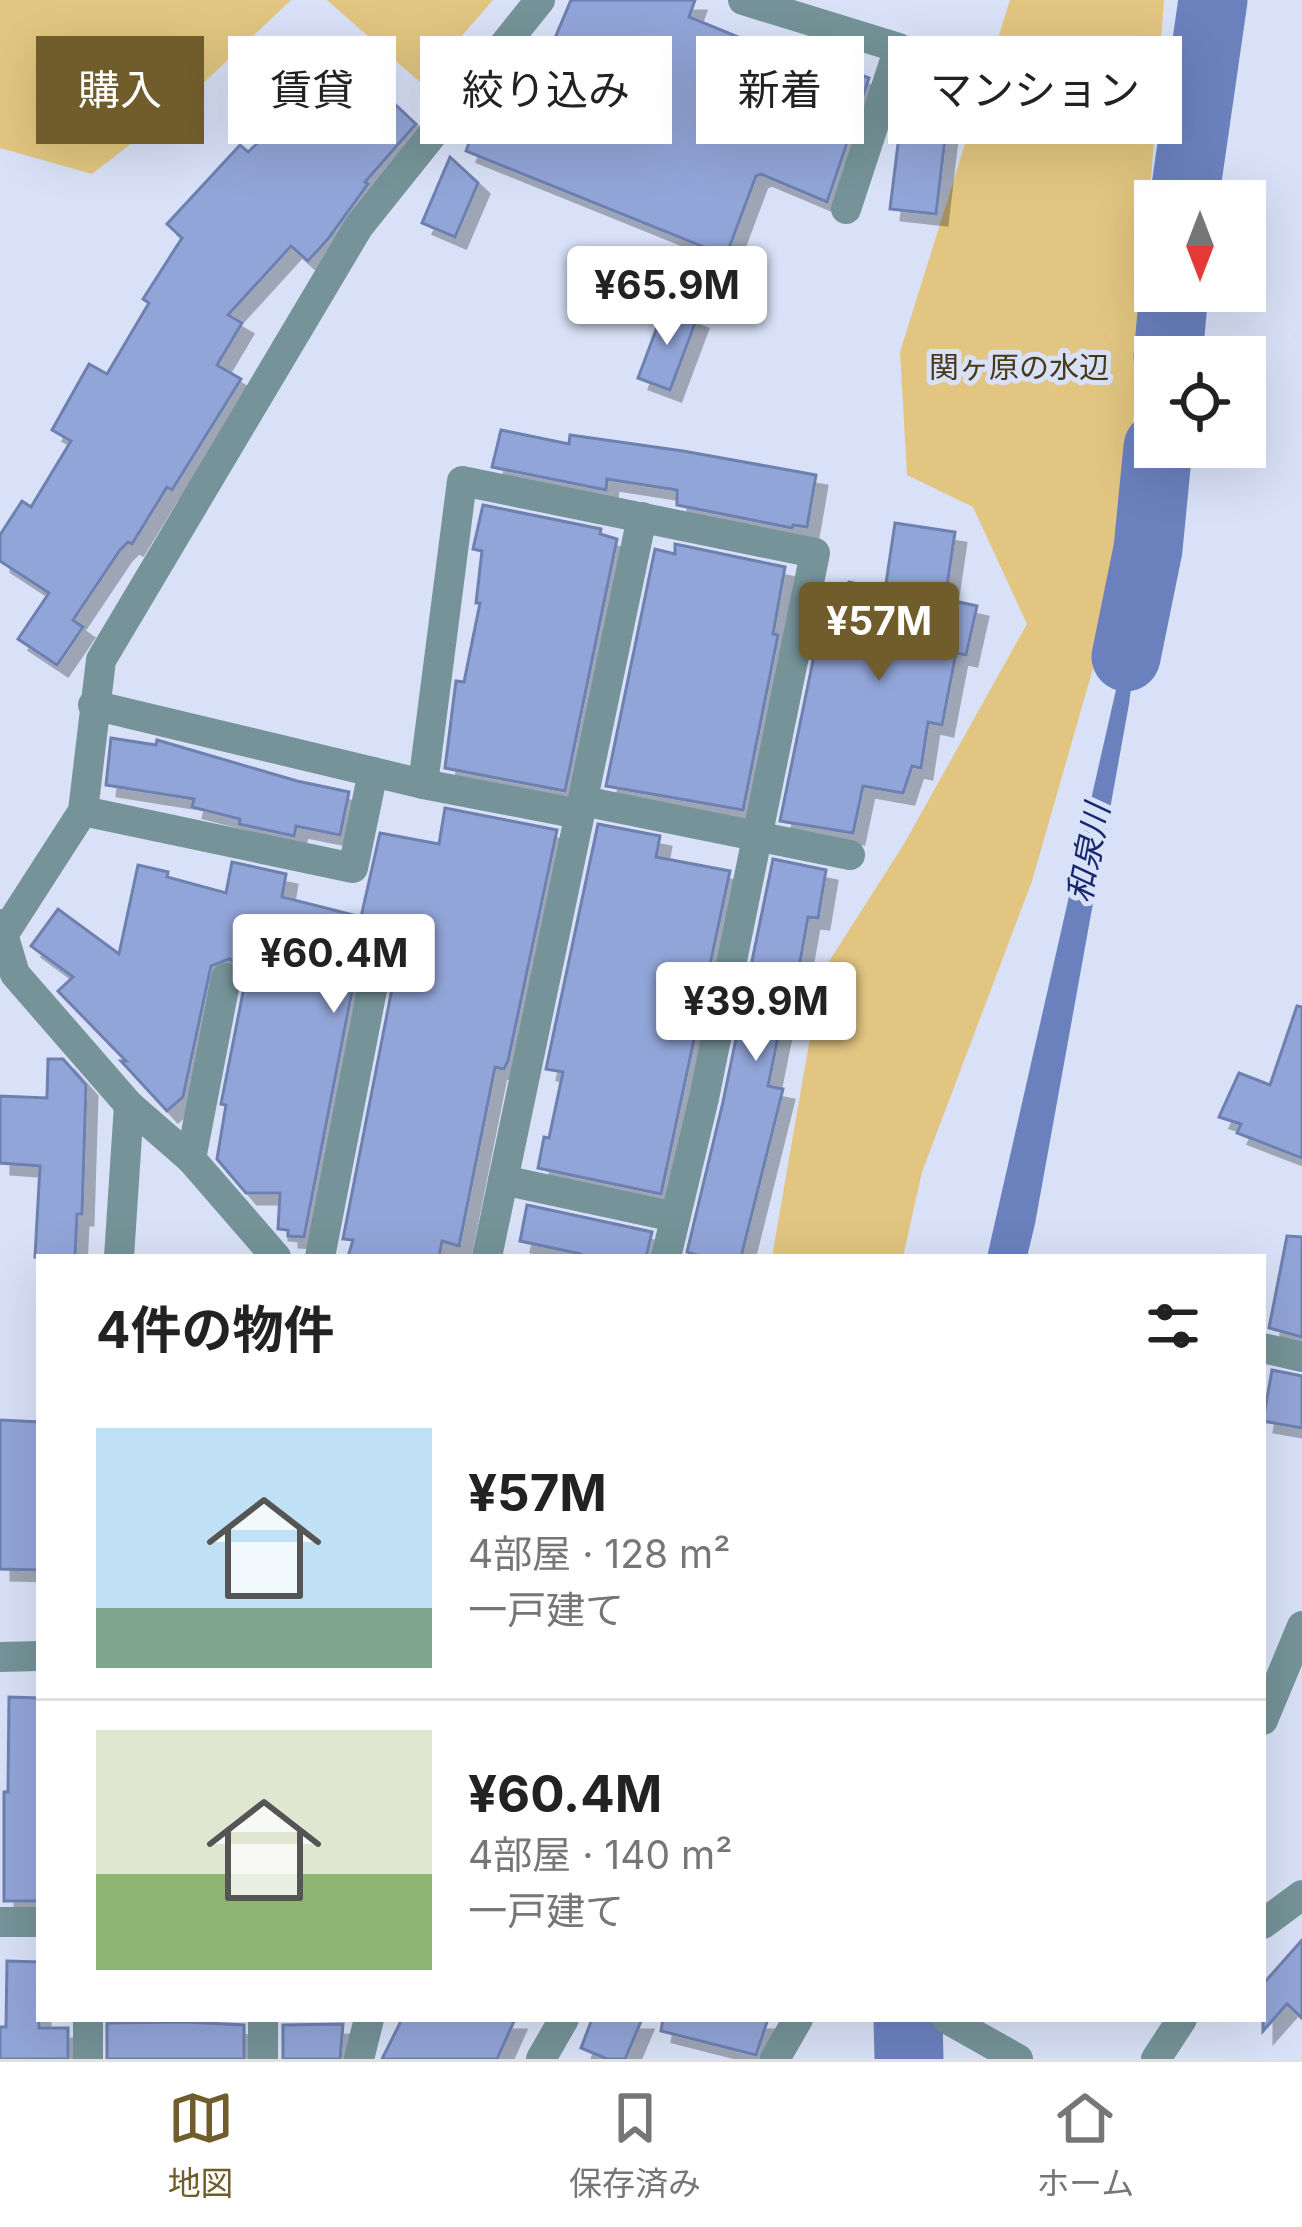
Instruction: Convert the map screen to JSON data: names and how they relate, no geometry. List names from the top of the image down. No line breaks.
{"water":["和泉川"],"parks":["関ヶ原の水辺"],"north":"bottom","page":{"chip":["購入","賃貸","絞り込み","新着","マンション"],"price":["¥65.9M","¥57M","¥60.4M","¥39.9M"],"heading":"4件の物件","list":[{"name":"¥57M","note":"4部屋 · 128 m² · 一戸建て"},{"name":"¥60.4M","note":"4部屋 · 140 m² · 一戸建て"}],"tabs":["地図","保存済み","ホーム"]}}
